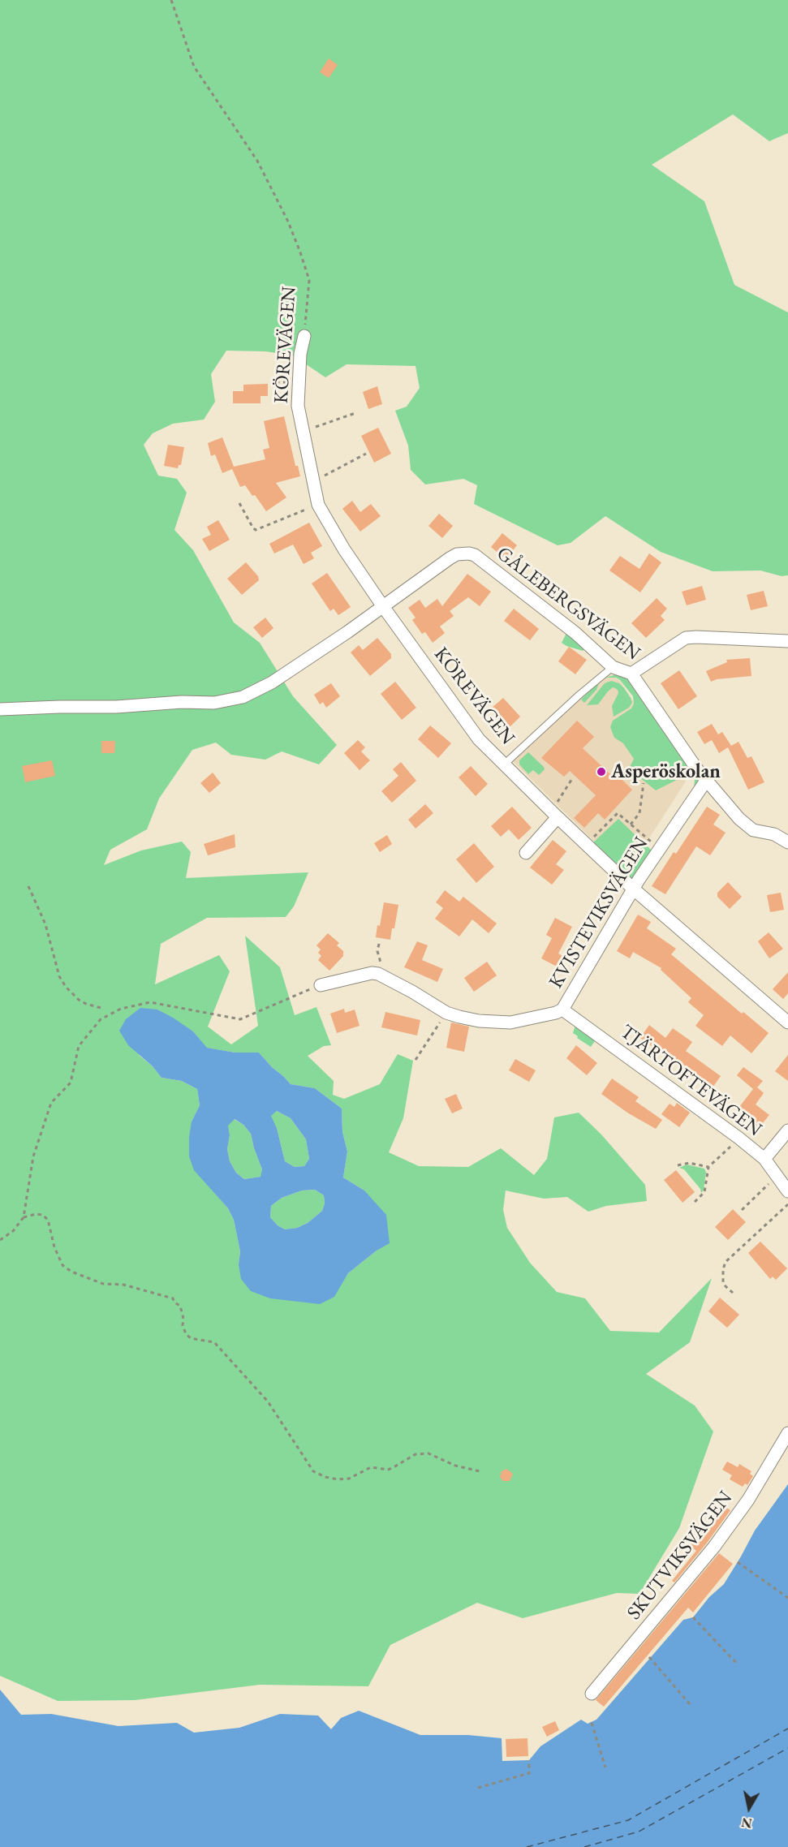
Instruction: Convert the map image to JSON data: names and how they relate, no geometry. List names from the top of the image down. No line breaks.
{"streets":{"street":["KÖREVÄGEN","GÅLEBERGSVÄGEN","KVISTEVIKSVÄGEN","TJÄRTOFTEVÄGEN","SKUTVIKSVÄGEN"]},"crossings":[["KÖREVÄGEN","GÅLEBERGSVÄGEN"],["KÖREVÄGEN","KVISTEVIKSVÄGEN"],["GÅLEBERGSVÄGEN","KVISTEVIKSVÄGEN"],["KVISTEVIKSVÄGEN","TJÄRTOFTEVÄGEN"]],"places":["Asperöskolan"],"north":"bottom"}
